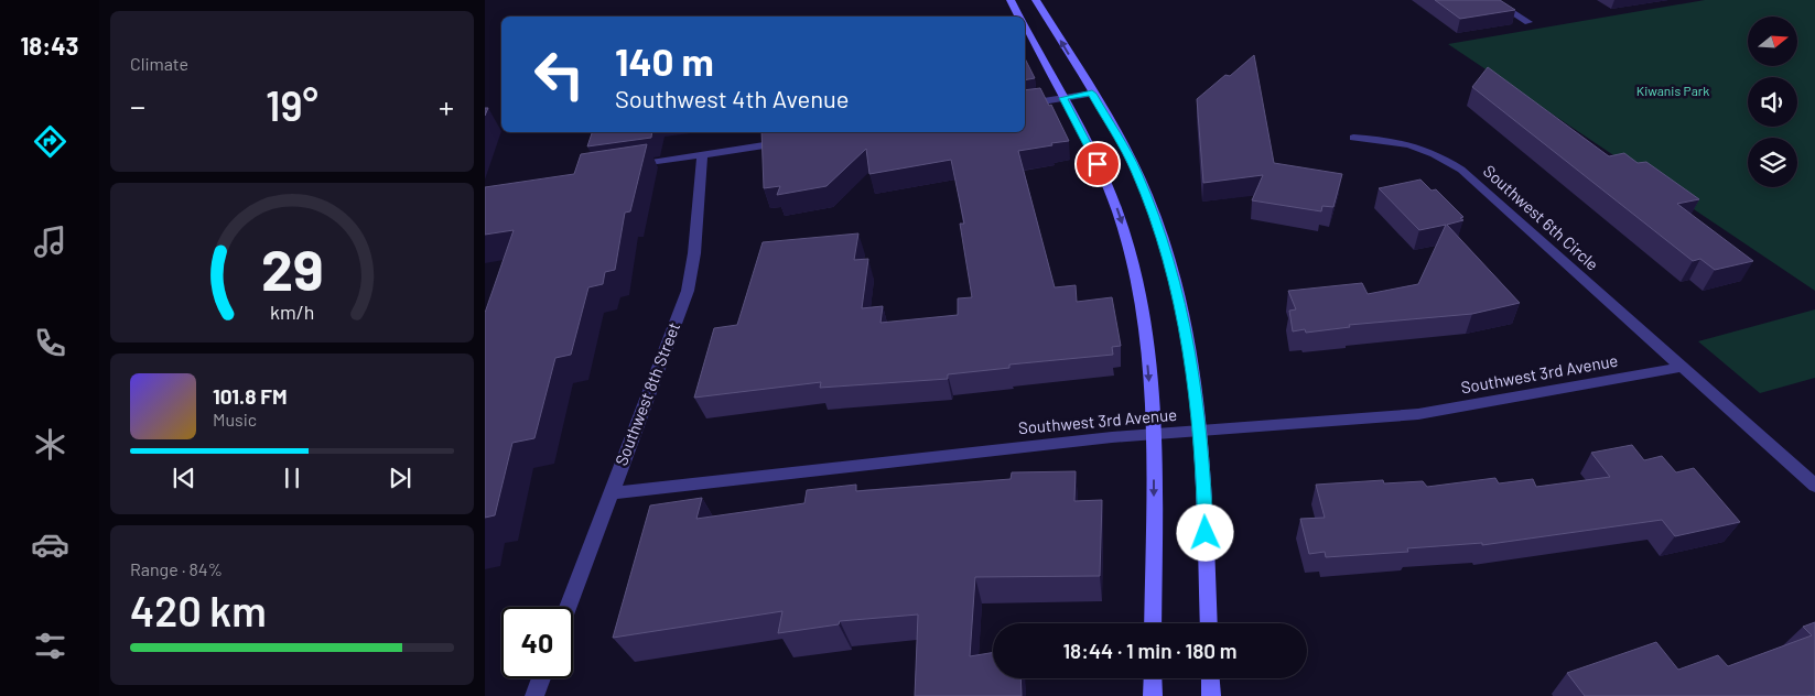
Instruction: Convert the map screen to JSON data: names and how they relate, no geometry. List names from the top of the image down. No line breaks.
{"streets":{"street":["Southwest 6th Circle","Southwest 3rd Avenue","Southwest 8th Street"]},"crossings":[["Southwest 6th Circle","Southwest 3rd Avenue"],["Southwest 3rd Avenue","Southwest 8th Street"]],"parks":["Kiwanis Park"],"north":"right","page":{"tabs":"18:43","tile":["Climate",["Range · 84%","420 km"]],"turn":["140 m","Southwest 4th Avenue"],"heat":["−","19°","+"],"song":["101.8 FM","Music"],"limit":"40","trip":"18:44 · 1 min · 180 m","gauge":["29","km/h"]}}
